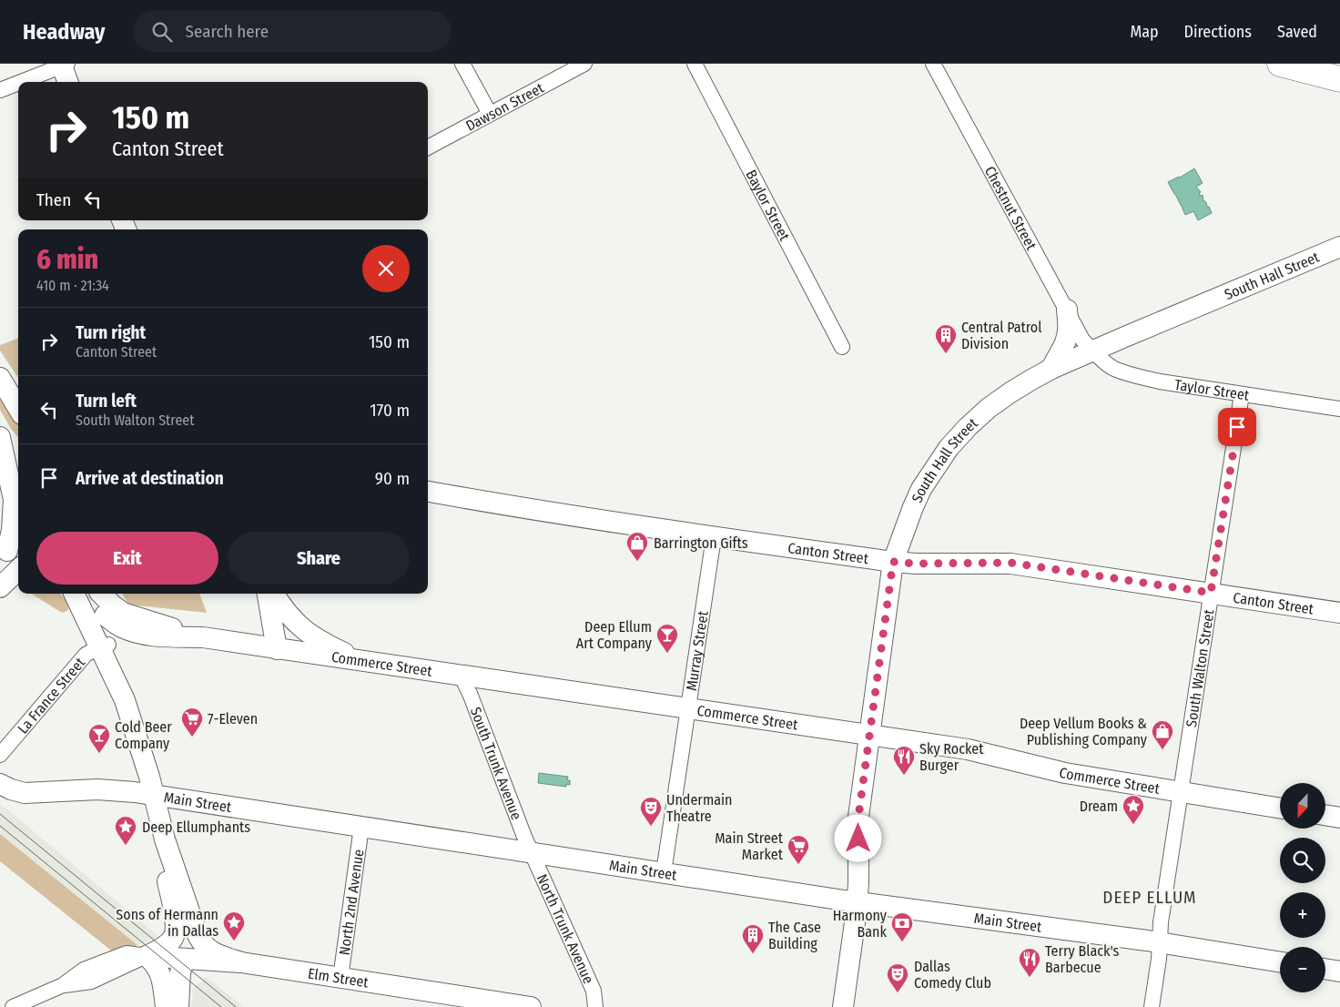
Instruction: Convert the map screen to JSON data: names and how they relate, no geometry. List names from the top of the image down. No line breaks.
{"streets":{"main road":["South Hall Street","Canton Street","Commerce Street","Main Street","Elm Street"],"street":["Dawson Street","Baylor Street","Chestnut Street","Taylor Street","Murray Street","South Walton Street","La France Street","South Trunk Avenue","North 2nd Avenue","North Trunk Avenue"]},"crossings":[["Chestnut Street","South Hall Street"],["Chestnut Street","Taylor Street"],["South Hall Street","Taylor Street"],["South Hall Street","Canton Street"],["South Hall Street","Commerce Street"],["South Hall Street","Main Street"],["Taylor Street","South Walton Street"],["Canton Street","Murray Street"],["Canton Street","South Walton Street"],["Murray Street","Commerce Street"],["Murray Street","Main Street"],["Commerce Street","South Walton Street"],["Commerce Street","South Trunk Avenue"],["South Walton Street","Main Street"],["South Trunk Avenue","Main Street"],["South Trunk Avenue","North Trunk Avenue"],["Main Street","North 2nd Avenue"],["Main Street","North Trunk Avenue"],["North 2nd Avenue","Elm Street"]],"districts":["DEEP ELLUM"],"places":{"building":["Central Patrol Division","The Case Building"],"shop":["Barrington Gifts","Deep Vellum Books & Publishing Company"],"bar":["Deep Ellum Art Company","Cold Beer Company"],"supermarket":["7-Eleven","Main Street Market"],"restaurant":["Sky Rocket Burger","Terry Black's Barbecue"],"place":["Dream","Deep Ellumphants","Sons of Hermann in Dallas"],"theatre":["Undermain Theatre","Dallas Comedy Club"],"bank":["Harmony Bank"]},"north":"bottom","page":{"header":"Headway","search":"Search here","nav":["Map","Directions","Saved"],"turn":["150 m","Canton Street"],"then":"Then","heading":["6 min","410 m · 21:34"],"list":[{"name":"Turn right","note":"Canton Street","value":"150 m"},{"name":"Turn left","note":"South Walton Street","value":"170 m"},{"name":"Arrive at destination","value":"90 m"}],"buttons":["Exit","Share"],"map_buttons":["+","−"]}}
